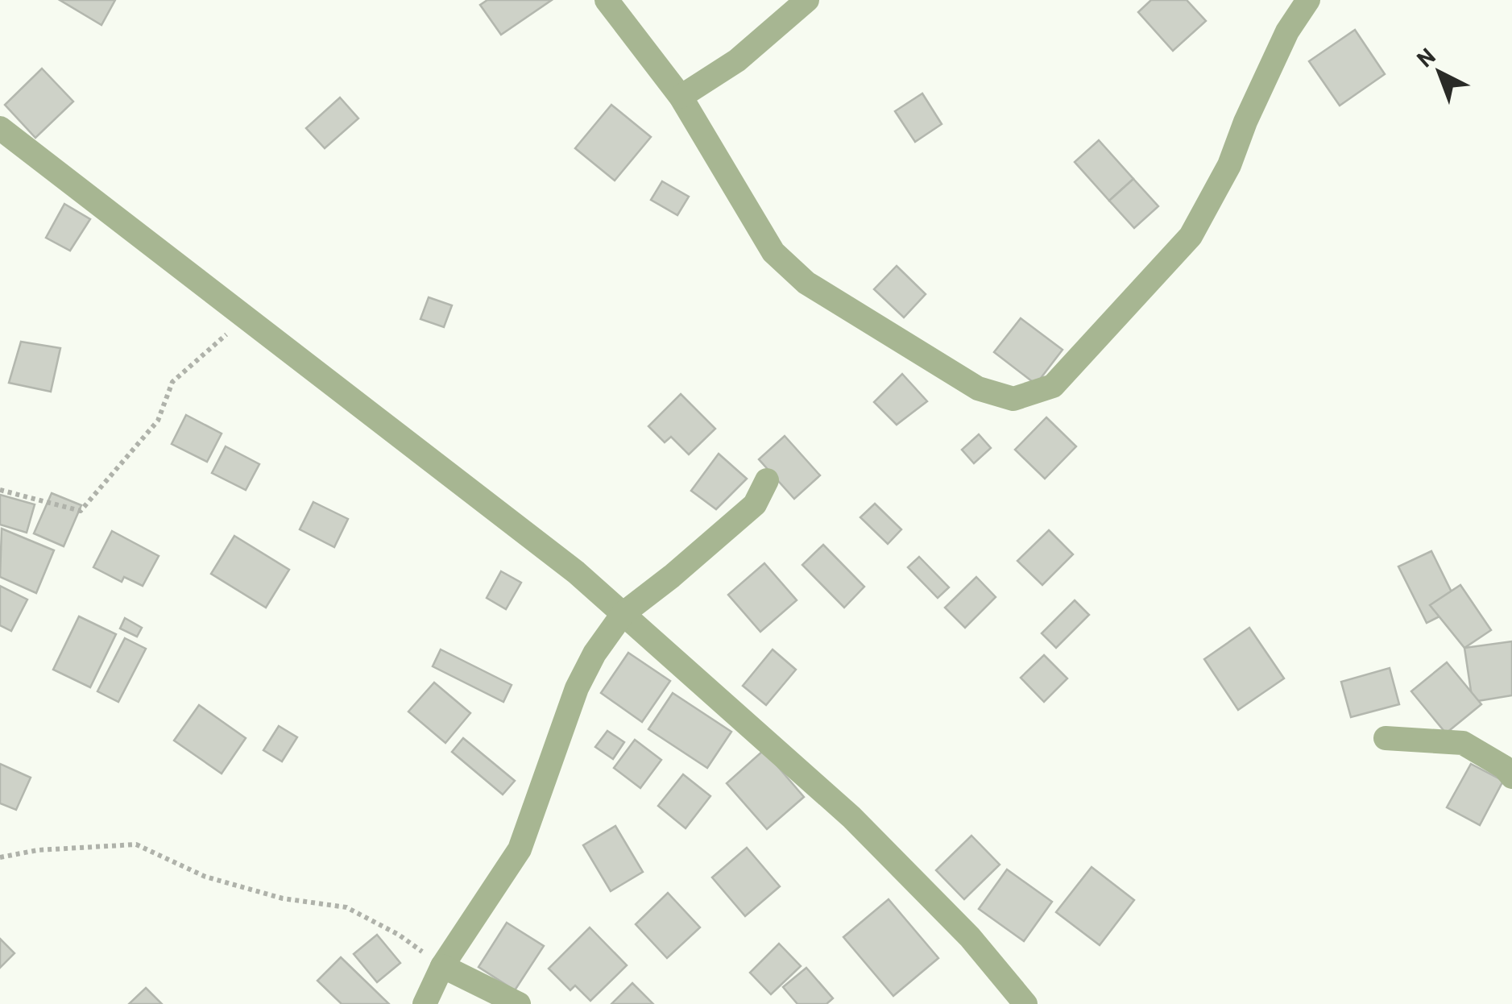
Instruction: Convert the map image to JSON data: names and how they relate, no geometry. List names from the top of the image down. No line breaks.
{"north":"top left"}
